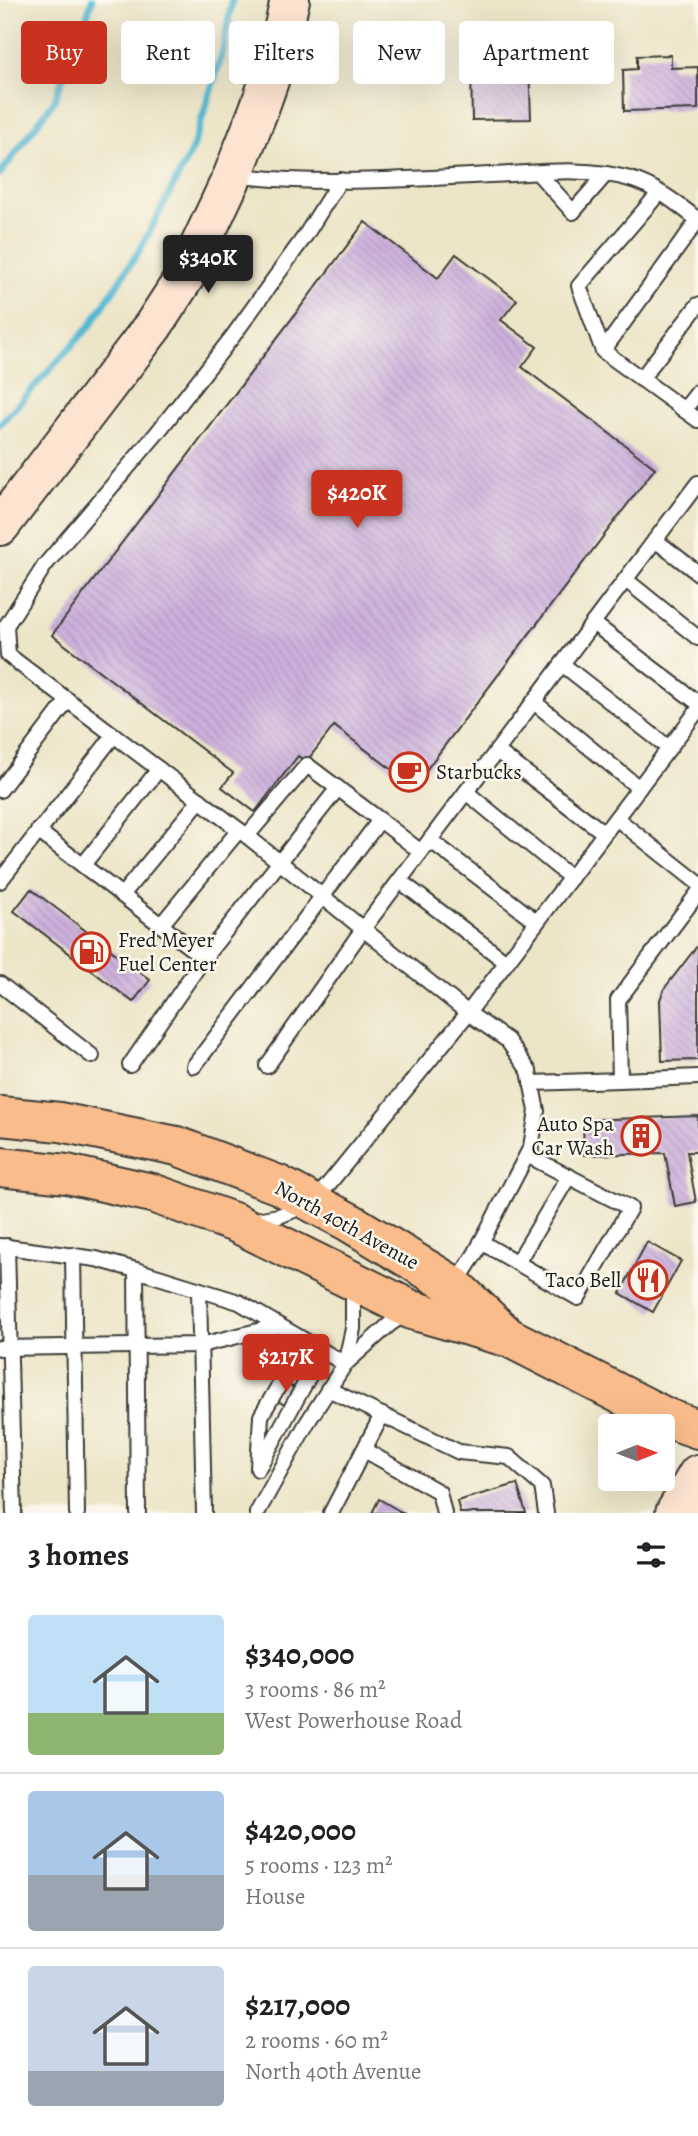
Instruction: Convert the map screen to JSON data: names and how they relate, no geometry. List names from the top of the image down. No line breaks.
{"streets":{"main road":["North 40th Avenue"]},"places":{"cafe":["Starbucks"],"fuel station":["Fred Meyer Fuel Center"],"building":["Auto Spa Car Wash"],"restaurant":["Taco Bell"]},"north":"right","page":{"chip":["Buy","Rent","Filters","New","Apartment"],"price":["$340K","$420K","$217K"],"heading":"3 homes","list":[{"name":"$340,000","note":"3 rooms · 86 m² · West Powerhouse Road"},{"name":"$420,000","note":"5 rooms · 123 m² · House"},{"name":"$217,000","note":"2 rooms · 60 m² · North 40th Avenue"}]}}
